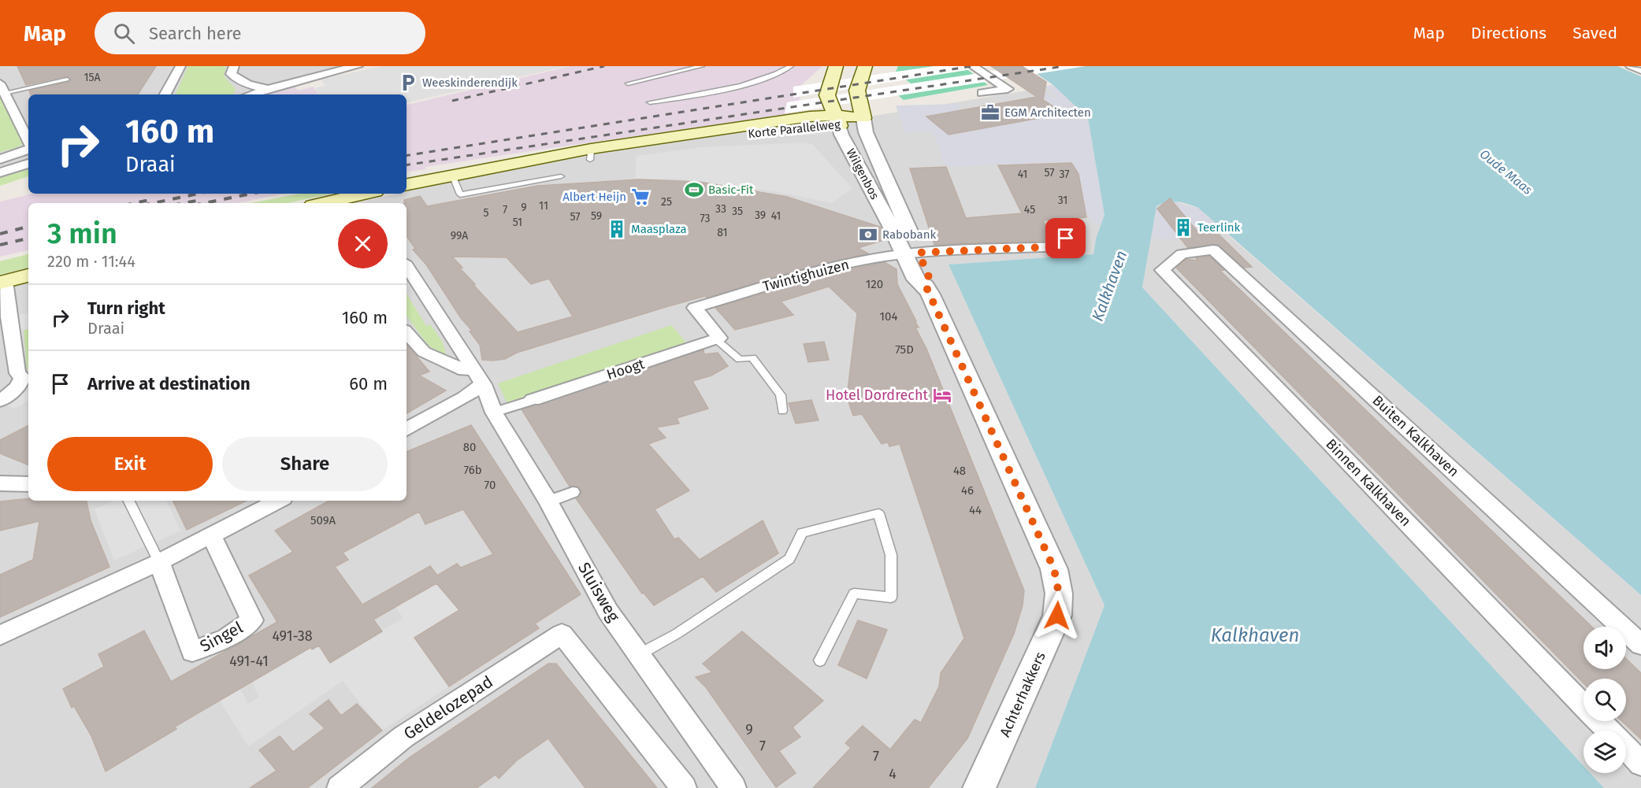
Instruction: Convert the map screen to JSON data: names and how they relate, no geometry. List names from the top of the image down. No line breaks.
{"streets":{"main road":["Korte Parallelweg","Wilgenbos"],"street":["Twintighuizen","Hoogt","Buiten Kalkhaven","Binnen Kalkhaven","Sluisweg","Singel","Achterhakkers","Geldelozepad"]},"crossings":[["Korte Parallelweg","Wilgenbos"],["Wilgenbos","Twintighuizen"],["Wilgenbos","Achterhakkers"],["Twintighuizen","Hoogt"],["Twintighuizen","Achterhakkers"],["Hoogt","Sluisweg"],["Buiten Kalkhaven","Binnen Kalkhaven"]],"water":["Oude Maas","Kalkhaven"],"places":{"parking":["Weeskinderendijk"],"office":["EGM Architecten"],"sports":["Basic-Fit"],"supermarket":["Albert Heijn"],"building":["Teerlink","Maasplaza"],"bank":["Rabobank"],"hotel":["Hotel Dordrecht"]},"house_numbers":["15A","57","41","37","31","25","11","9","33","7","45","35","5","39","59","41","57","73","51","81","99A","120","104","75D","80","76b","48","70","46","44","509A","491-38","491-41","9","7","7","4"],"page":{"header":"Map","search":"Search here","nav":["Map","Directions","Saved"],"turn":["160 m","Draai"],"heading":["3 min","220 m · 11:44"],"list":[{"name":"Turn right","note":"Draai","value":"160 m"},{"name":"Arrive at destination","value":"60 m"}],"buttons":["Exit","Share"]}}
